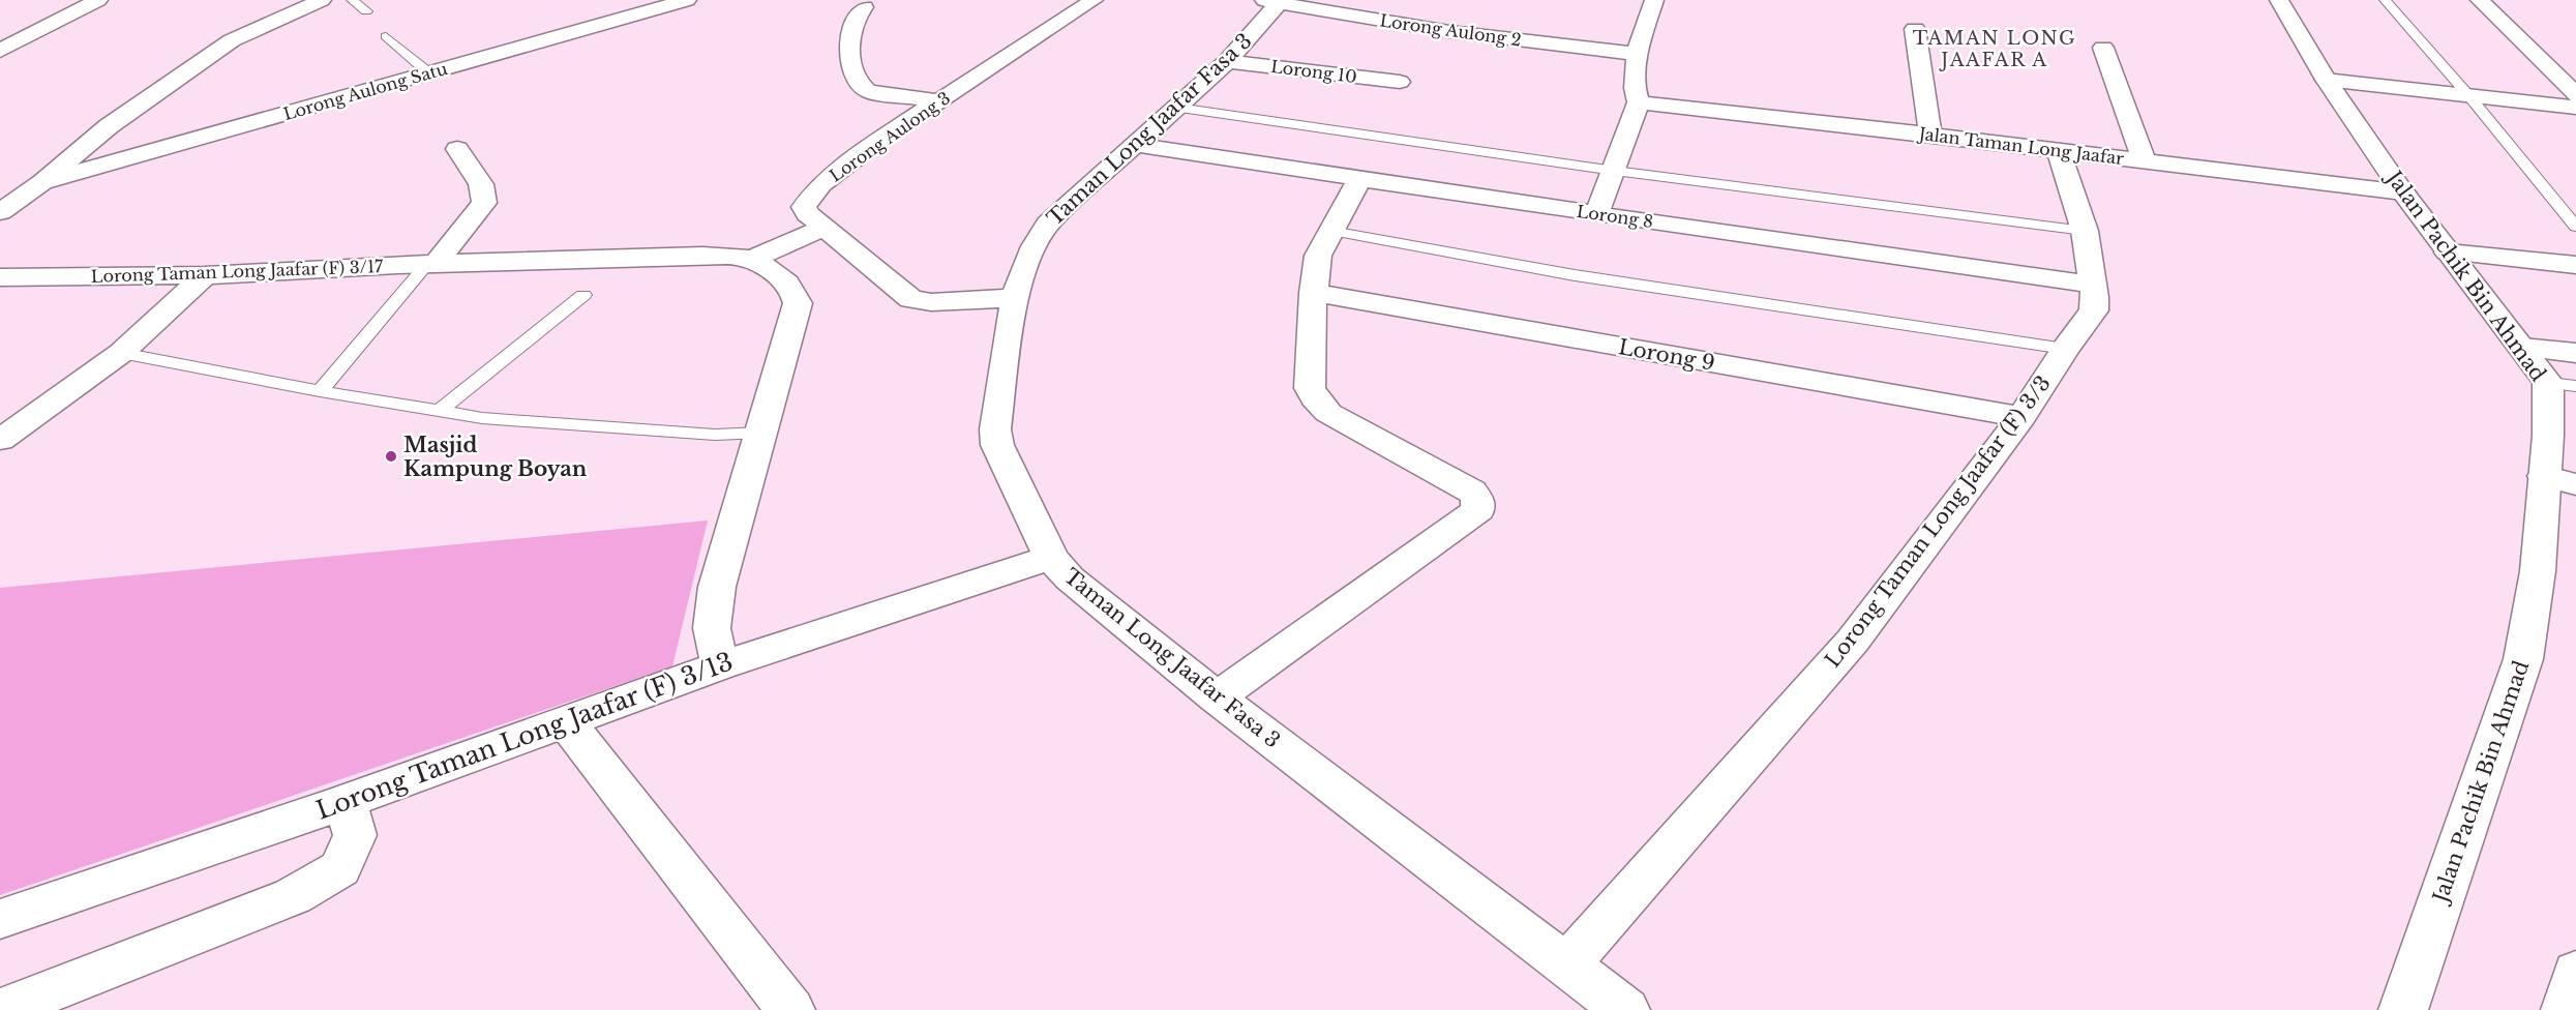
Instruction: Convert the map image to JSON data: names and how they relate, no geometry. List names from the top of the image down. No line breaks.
{"streets":{"street":["Lorong Aulong 2","Lorong 10","Lorong Aulong Satu","Taman Long Jaafar Fasa 3","Lorong Aulong 3","Jalan Taman Long Jaafar","Lorong 8","Lorong Taman Long Jaafar (F) 3/17","Jalan Pachik Bin Ahmad","Lorong 9","Lorong Taman Long Jaafar (F) 3/3","Lorong Taman Long Jaafar (F) 3/13"]},"crossings":[["Lorong Aulong 2","Taman Long Jaafar Fasa 3"],["Lorong 10","Taman Long Jaafar Fasa 3"],["Taman Long Jaafar Fasa 3","Lorong Aulong 3"],["Taman Long Jaafar Fasa 3","Lorong 8"],["Taman Long Jaafar Fasa 3","Lorong Taman Long Jaafar (F) 3/3"],["Taman Long Jaafar Fasa 3","Lorong Taman Long Jaafar (F) 3/13"],["Jalan Taman Long Jaafar","Jalan Pachik Bin Ahmad"],["Jalan Taman Long Jaafar","Lorong Taman Long Jaafar (F) 3/3"],["Lorong 8","Lorong Taman Long Jaafar (F) 3/3"],["Lorong Taman Long Jaafar (F) 3/17","Lorong Taman Long Jaafar (F) 3/13"],["Lorong 9","Lorong Taman Long Jaafar (F) 3/3"]],"districts":["TAMAN LONG JAAFAR A"],"places":["Masjid Kampung Boyan"]}
